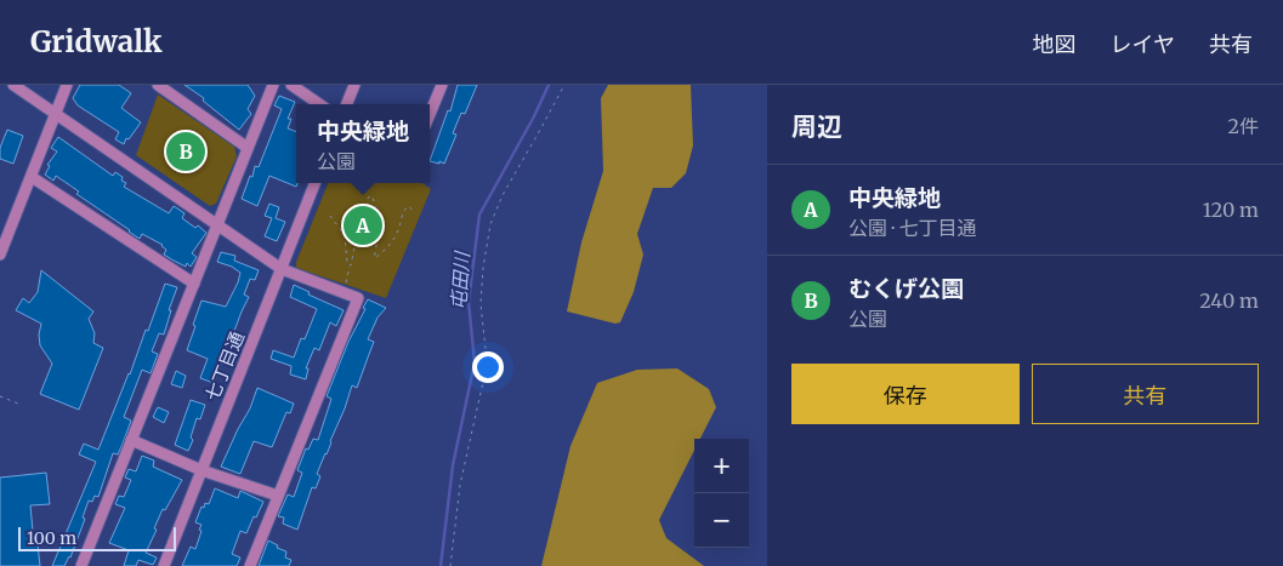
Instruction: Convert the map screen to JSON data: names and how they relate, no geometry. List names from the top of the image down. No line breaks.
{"streets":{"street":["七丁目通"]},"water":["屯田川"],"scale_bar":"100 m","page":{"header":"Gridwalk","nav":["地図","レイヤ","共有"],"heading":["周辺","2件"],"popup":["中央緑地","公園"],"pins":["B","A"],"list":[{"mark":"A","name":"中央緑地","note":"公園 · 七丁目通","value":"120 m"},{"mark":"B","name":"むくげ公園","note":"公園","value":"240 m"}],"buttons":["保存","共有"],"map_buttons":["+","−"],"scale":"100 m"}}
